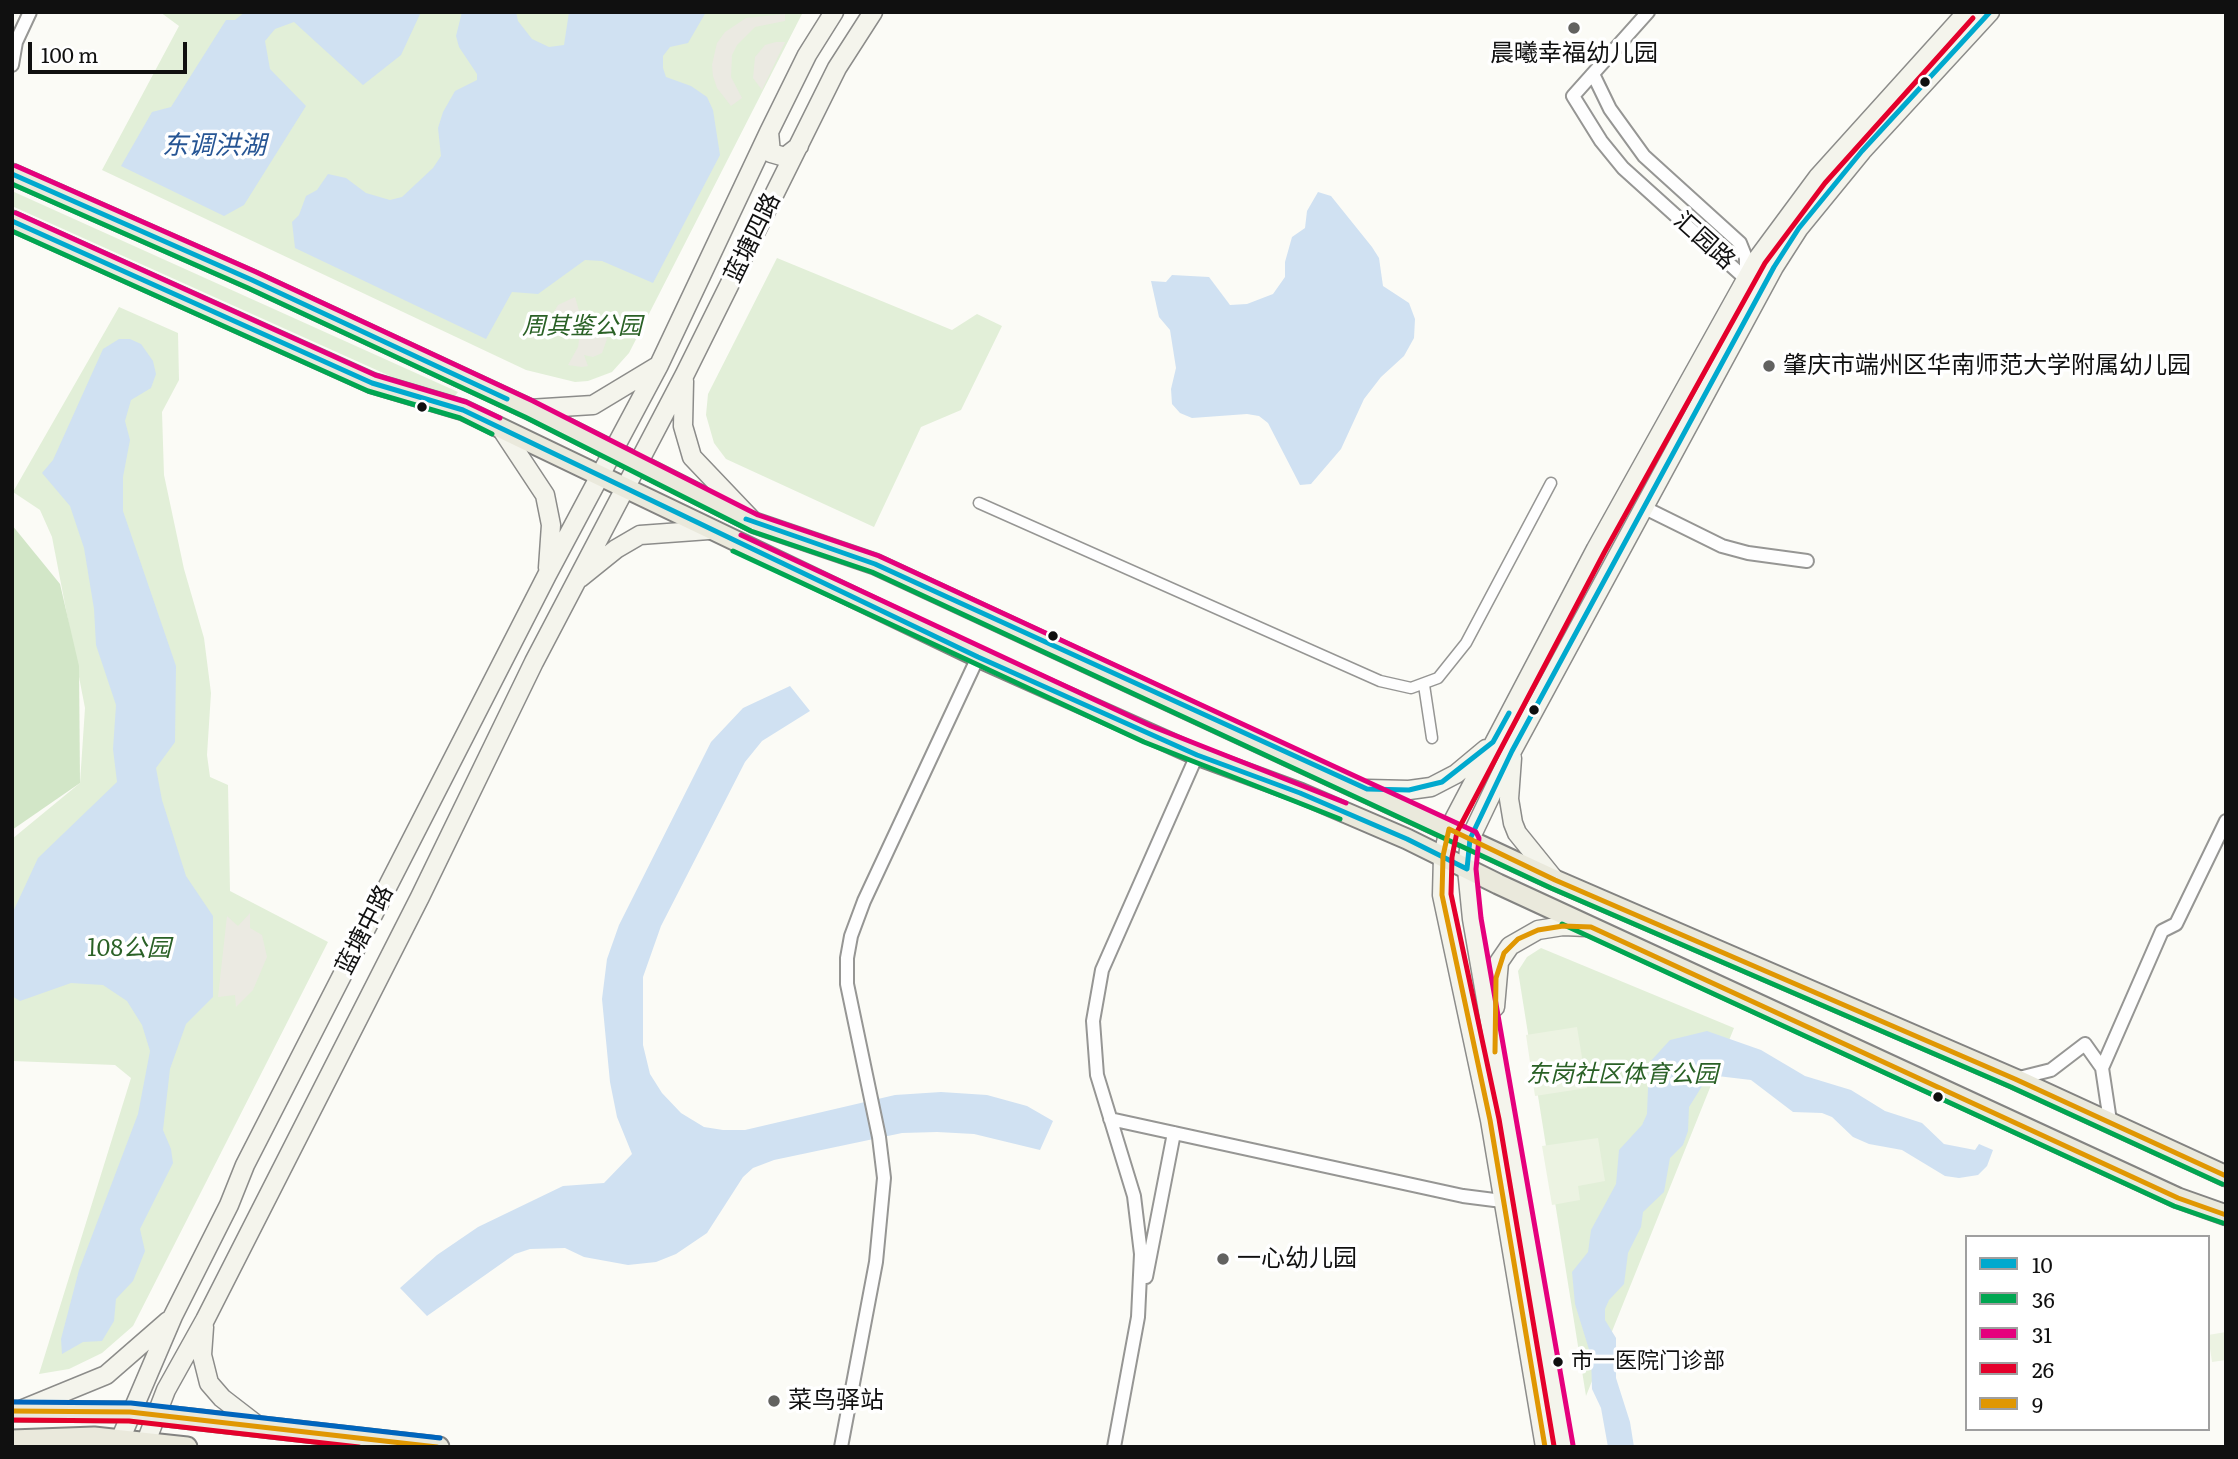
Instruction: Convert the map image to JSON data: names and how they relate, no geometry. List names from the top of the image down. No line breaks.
{"streets":{"main road":["蓝塘四路","蓝塘中路"],"street":["汇园路"]},"crossings":[["蓝塘四路","蓝塘中路"]],"water":["东调洪湖"],"parks":["周其鉴公园","108公园","东岗社区体育公园"],"places":["晨曦幸福幼儿园","肇庆市端州区华南师范大学附属幼儿园","一心幼儿园","市一医院门诊部","菜鸟驿站"],"lines":["transit line 10","transit line 26","transit line 31","transit line 36","transit line 9"],"legend":["10","36","31","26","9"],"scale_bar":"100 m"}
